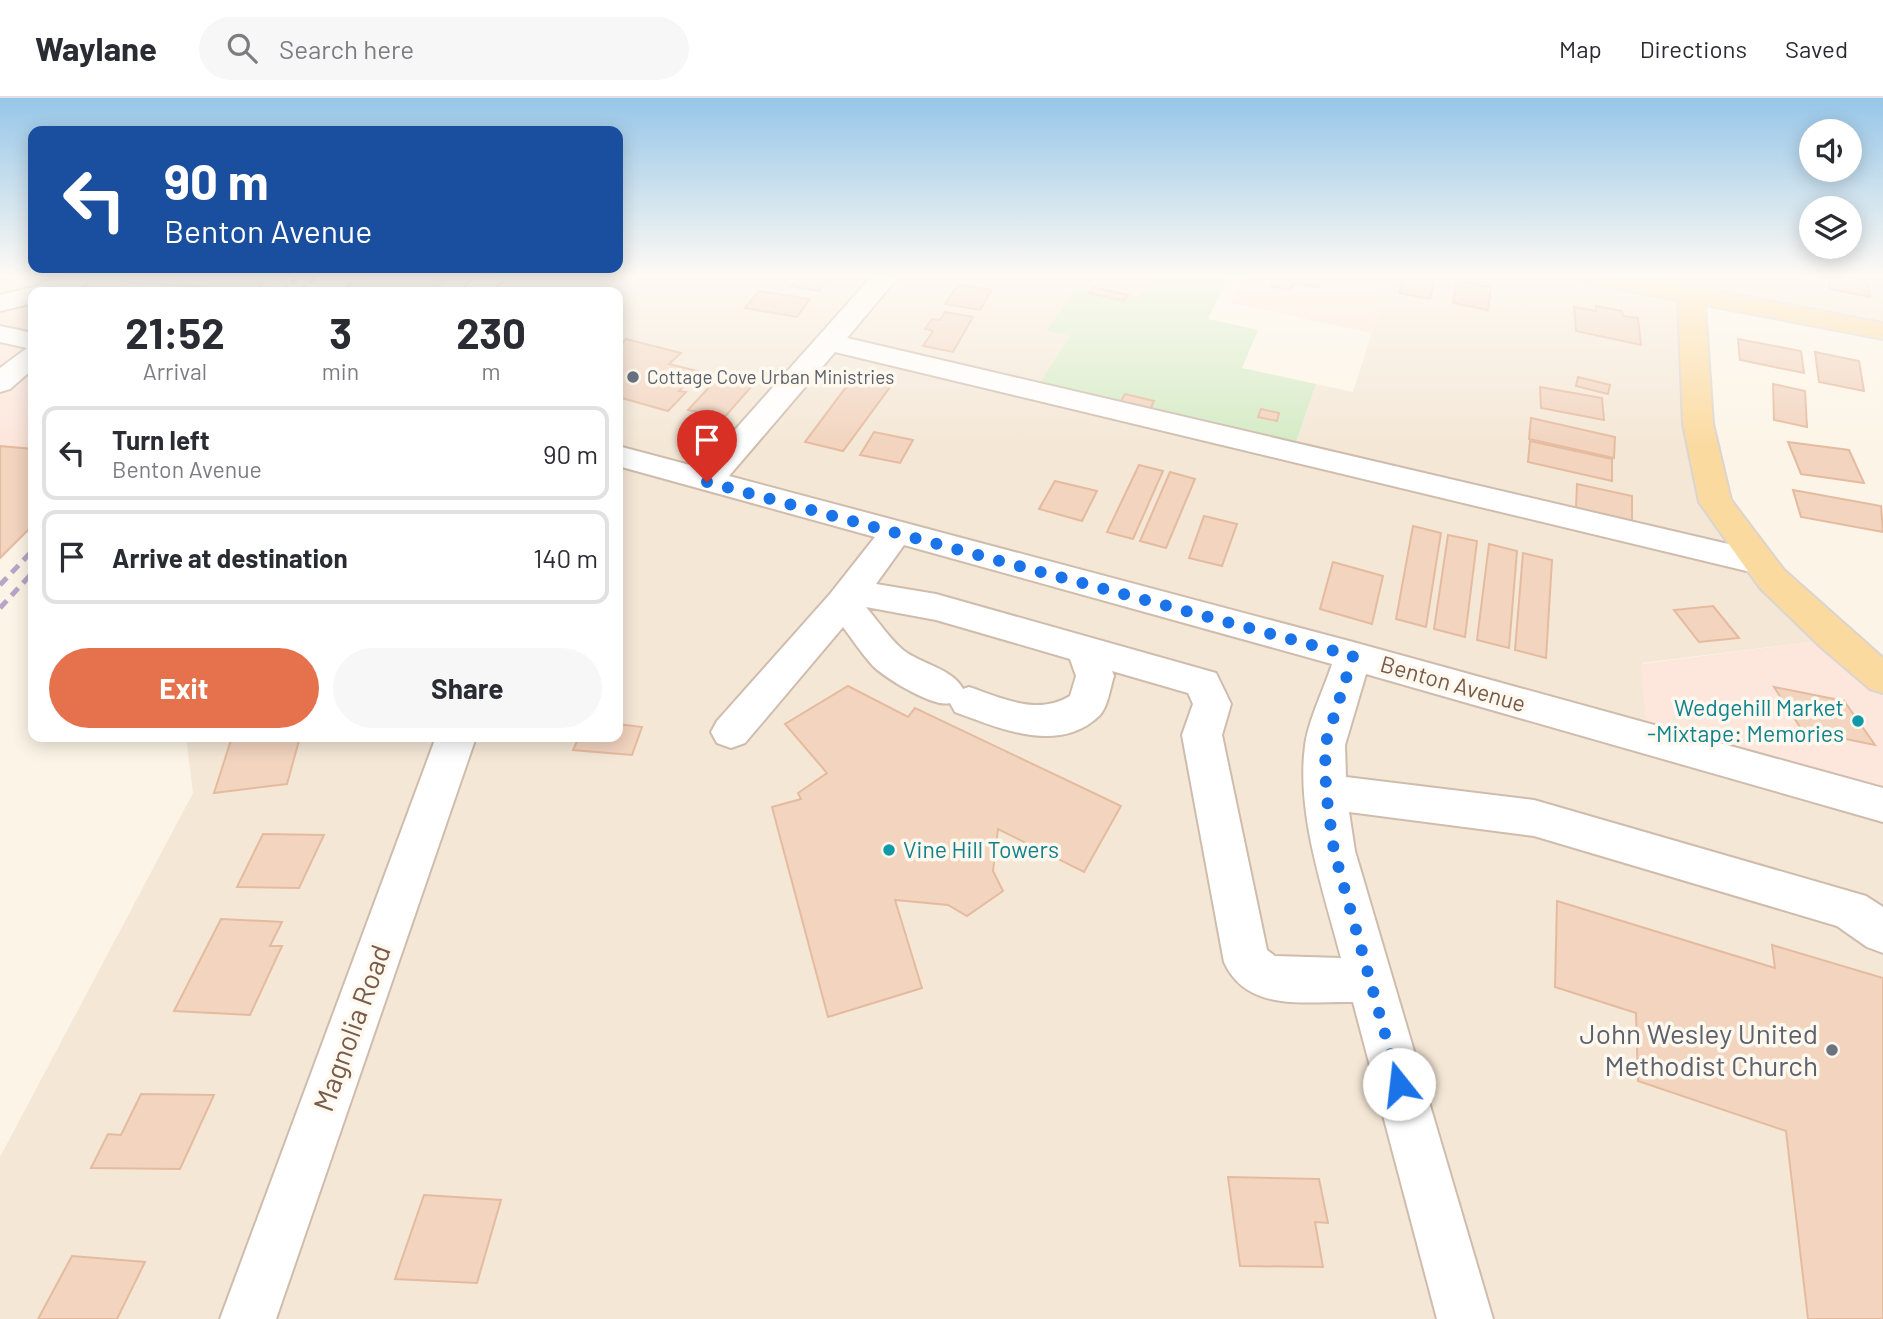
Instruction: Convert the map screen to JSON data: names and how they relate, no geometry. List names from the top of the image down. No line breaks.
{"streets":{"street":["Benton Avenue","Magnolia Road"]},"places":["Cottage Cove Urban Ministries","Wedgehill Market -Mixtape: Memories","Vine Hill Towers","John Wesley United Methodist Church"],"page":{"header":"Waylane","search":"Search here","nav":["Map","Directions","Saved"],"turn":["90 m","Benton Avenue"],"eta":["21:52","Arrival","3","min","230","m"],"list":[{"name":"Turn left","note":"Benton Avenue","value":"90 m"},{"name":"Arrive at destination","value":"140 m"}],"buttons":["Exit","Share"]}}
